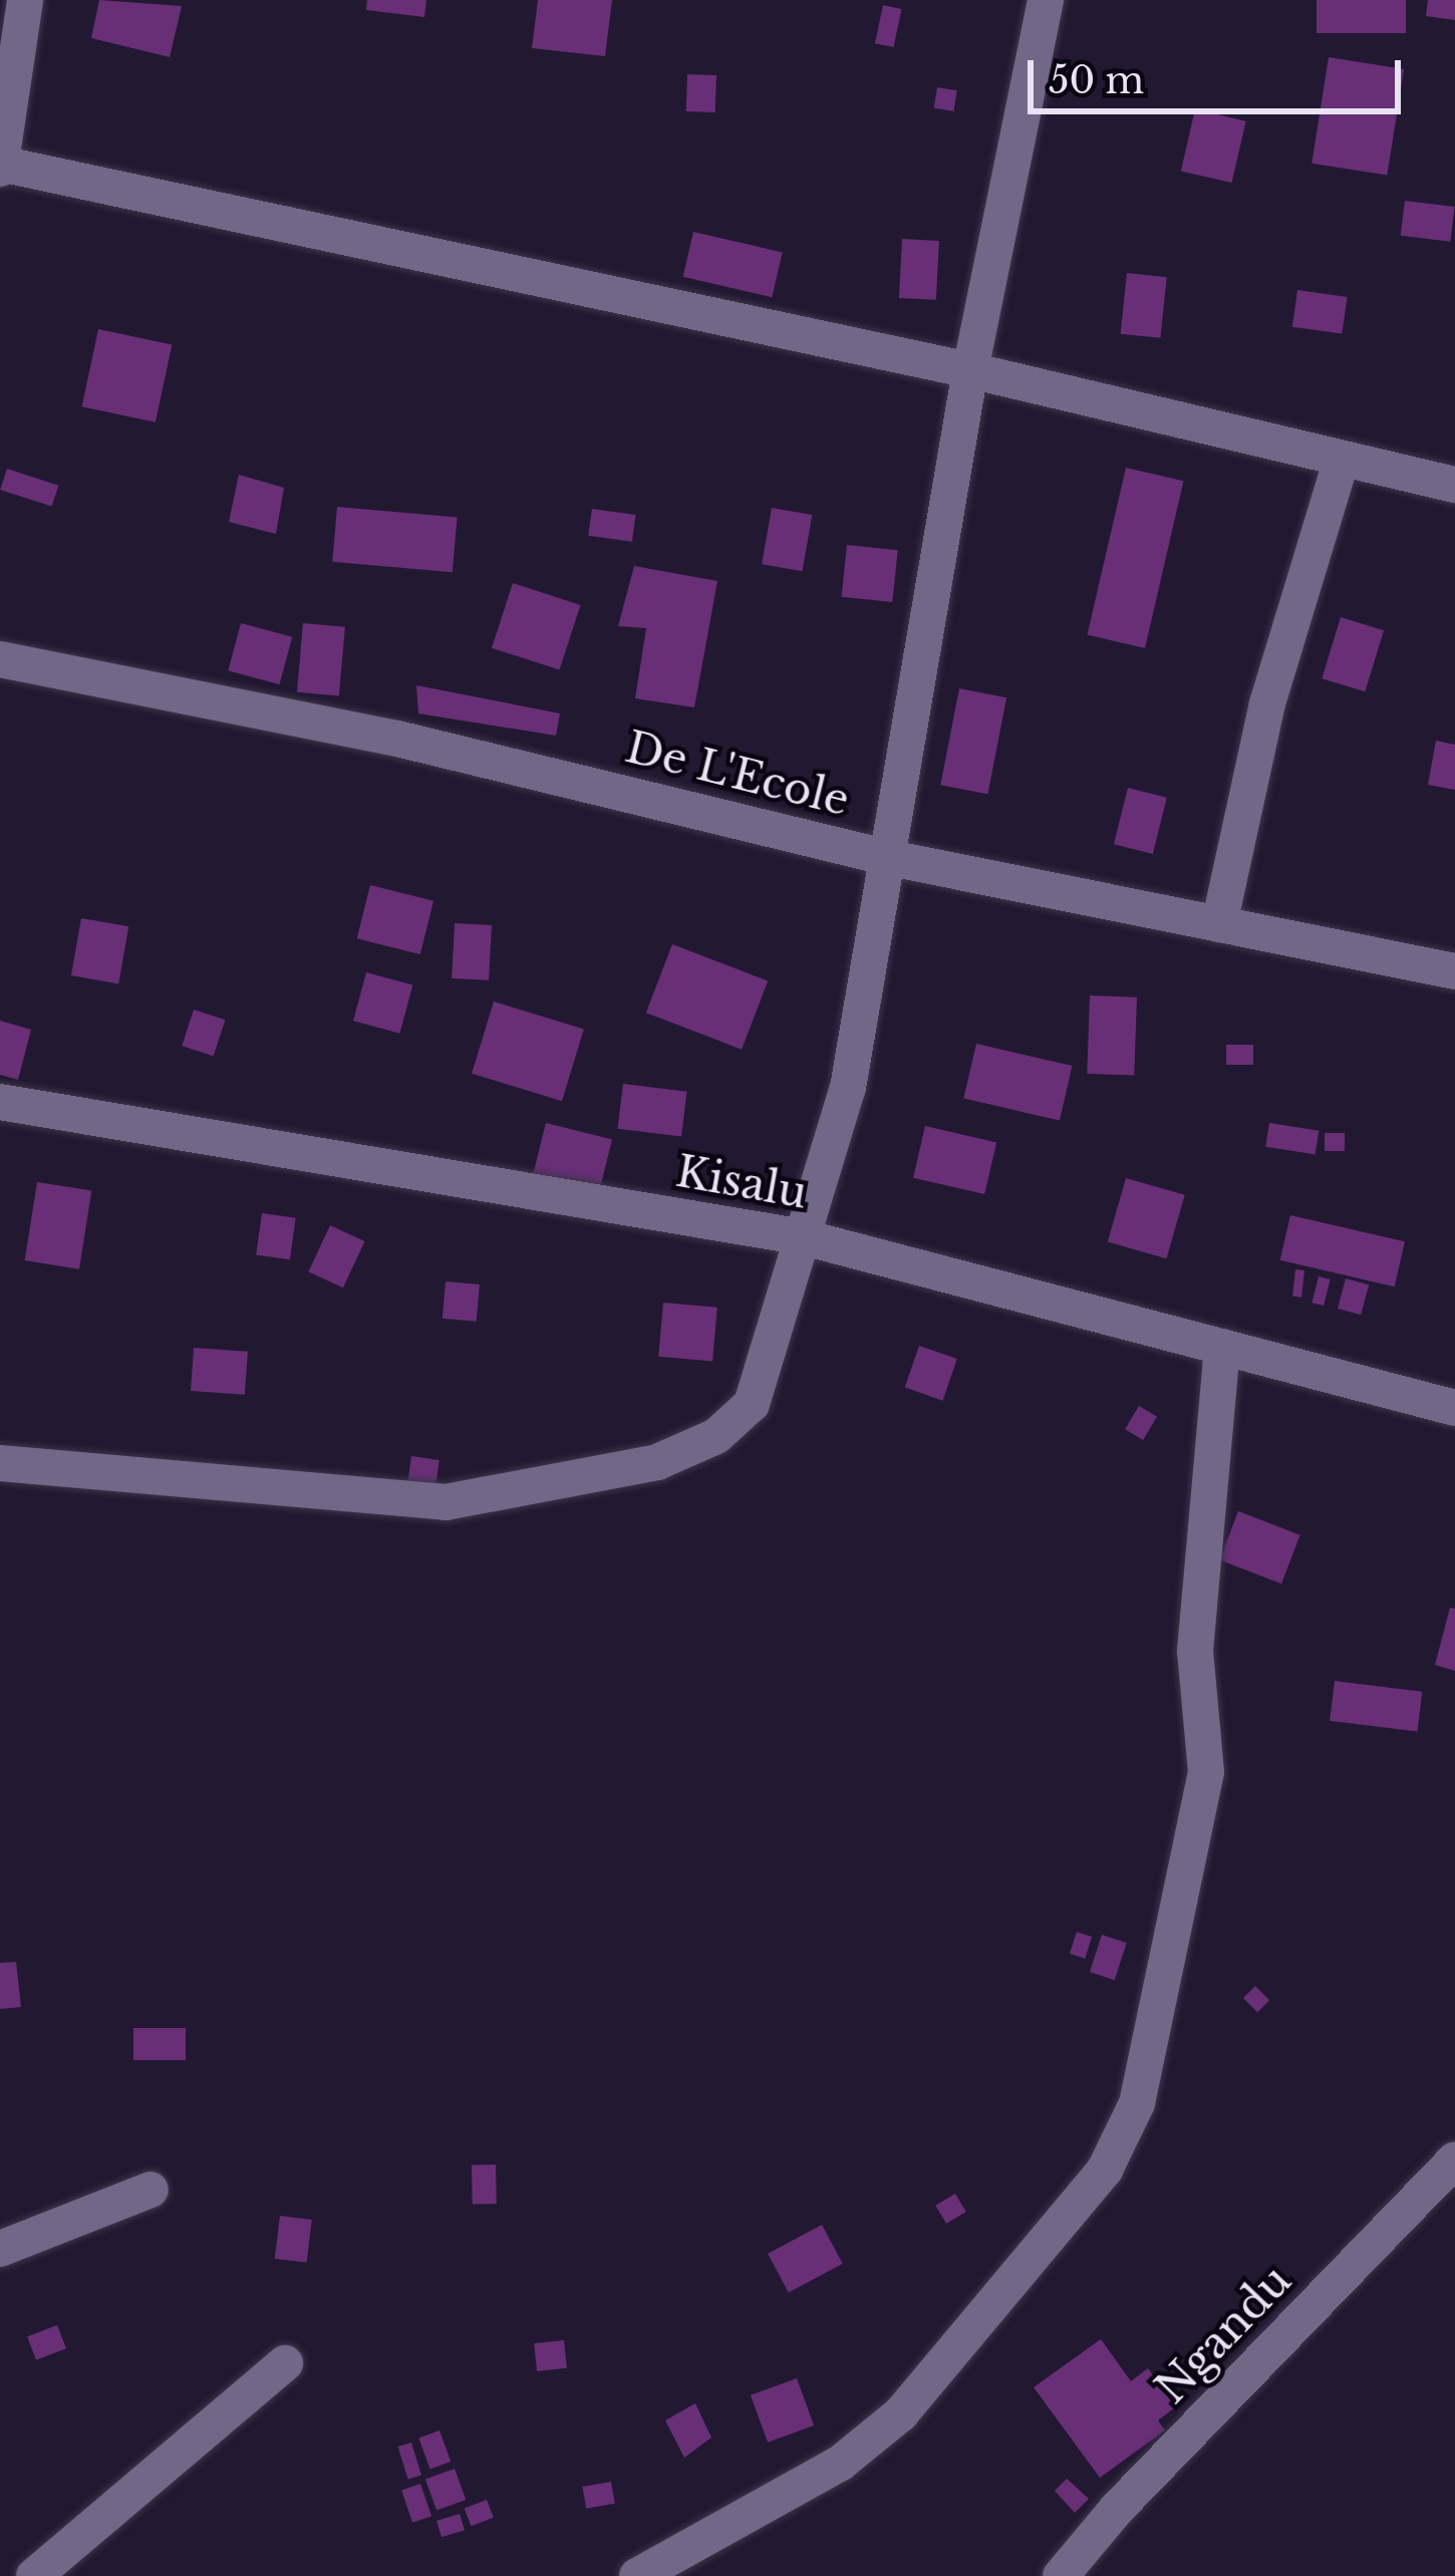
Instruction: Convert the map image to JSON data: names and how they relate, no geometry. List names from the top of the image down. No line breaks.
{"streets":{"street":["De L'Ecole","Kisalu","Ngandu"]},"scale_bar":"50 m"}
